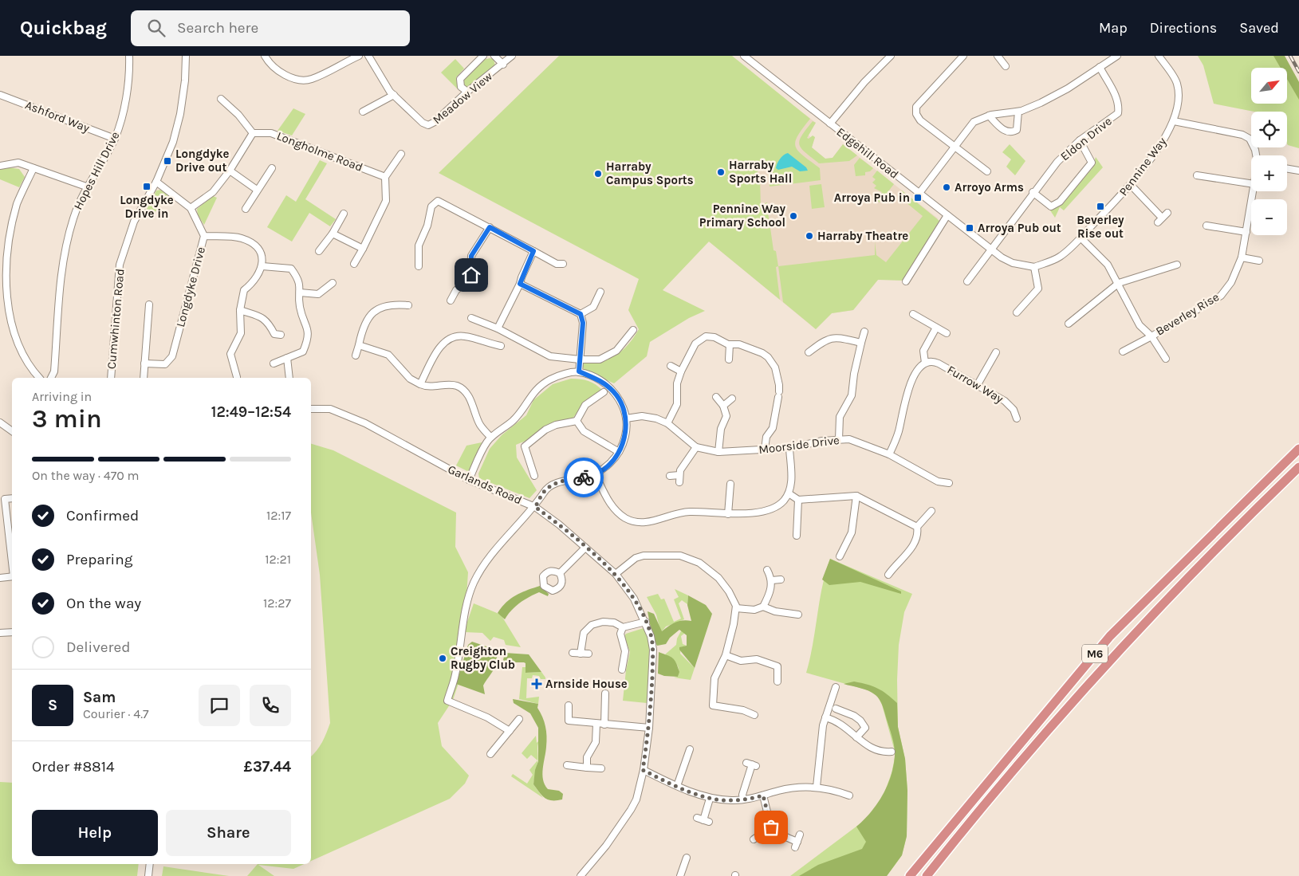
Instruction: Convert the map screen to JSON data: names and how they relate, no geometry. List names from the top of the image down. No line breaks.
{"streets":{"highway":["M6"],"street":["Meadow View","Ashford Way","Eldon Drive","Longholme Road","Edgehill Road","Pennine Way","Hopes Hill Drive","Longdyke Drive","Beverley Rise","Cumwhinton Road","Furrow Way","Moorside Drive","Garlands Road"]},"crossings":[["Ashford Way","Hopes Hill Drive"],["Eldon Drive","Edgehill Road"],["Edgehill Road","Pennine Way"],["Pennine Way","Beverley Rise"],["Longdyke Drive","Cumwhinton Road"]],"places":{"transit":["Longdyke Drive out","Longdyke Drive in","Arroya Pub in","Beverley Rise out","Arroya Pub out"],"other":["Harraby Sports Hall","Harraby Campus Sports","Arroyo Arms","Pennine Way Primary School","Harraby Theatre","Creighton Rugby Club"],"health":["Arnside House"]},"north":"top right","page":{"header":"Quickbag","search":"Search here","nav":["Map","Directions","Saved"],"map_buttons":["+","−"],"heading":["3 min","Arriving in","12:49–12:54"],"panel":["Sam","Courier · 4.7","Order #8814","£37.44"],"bar":"On the way · 470 m","list":[["Confirmed","12:17"],["Preparing","12:21"],["On the way","12:27"],"Delivered"],"round":"S","buttons":["Help","Share"]}}
